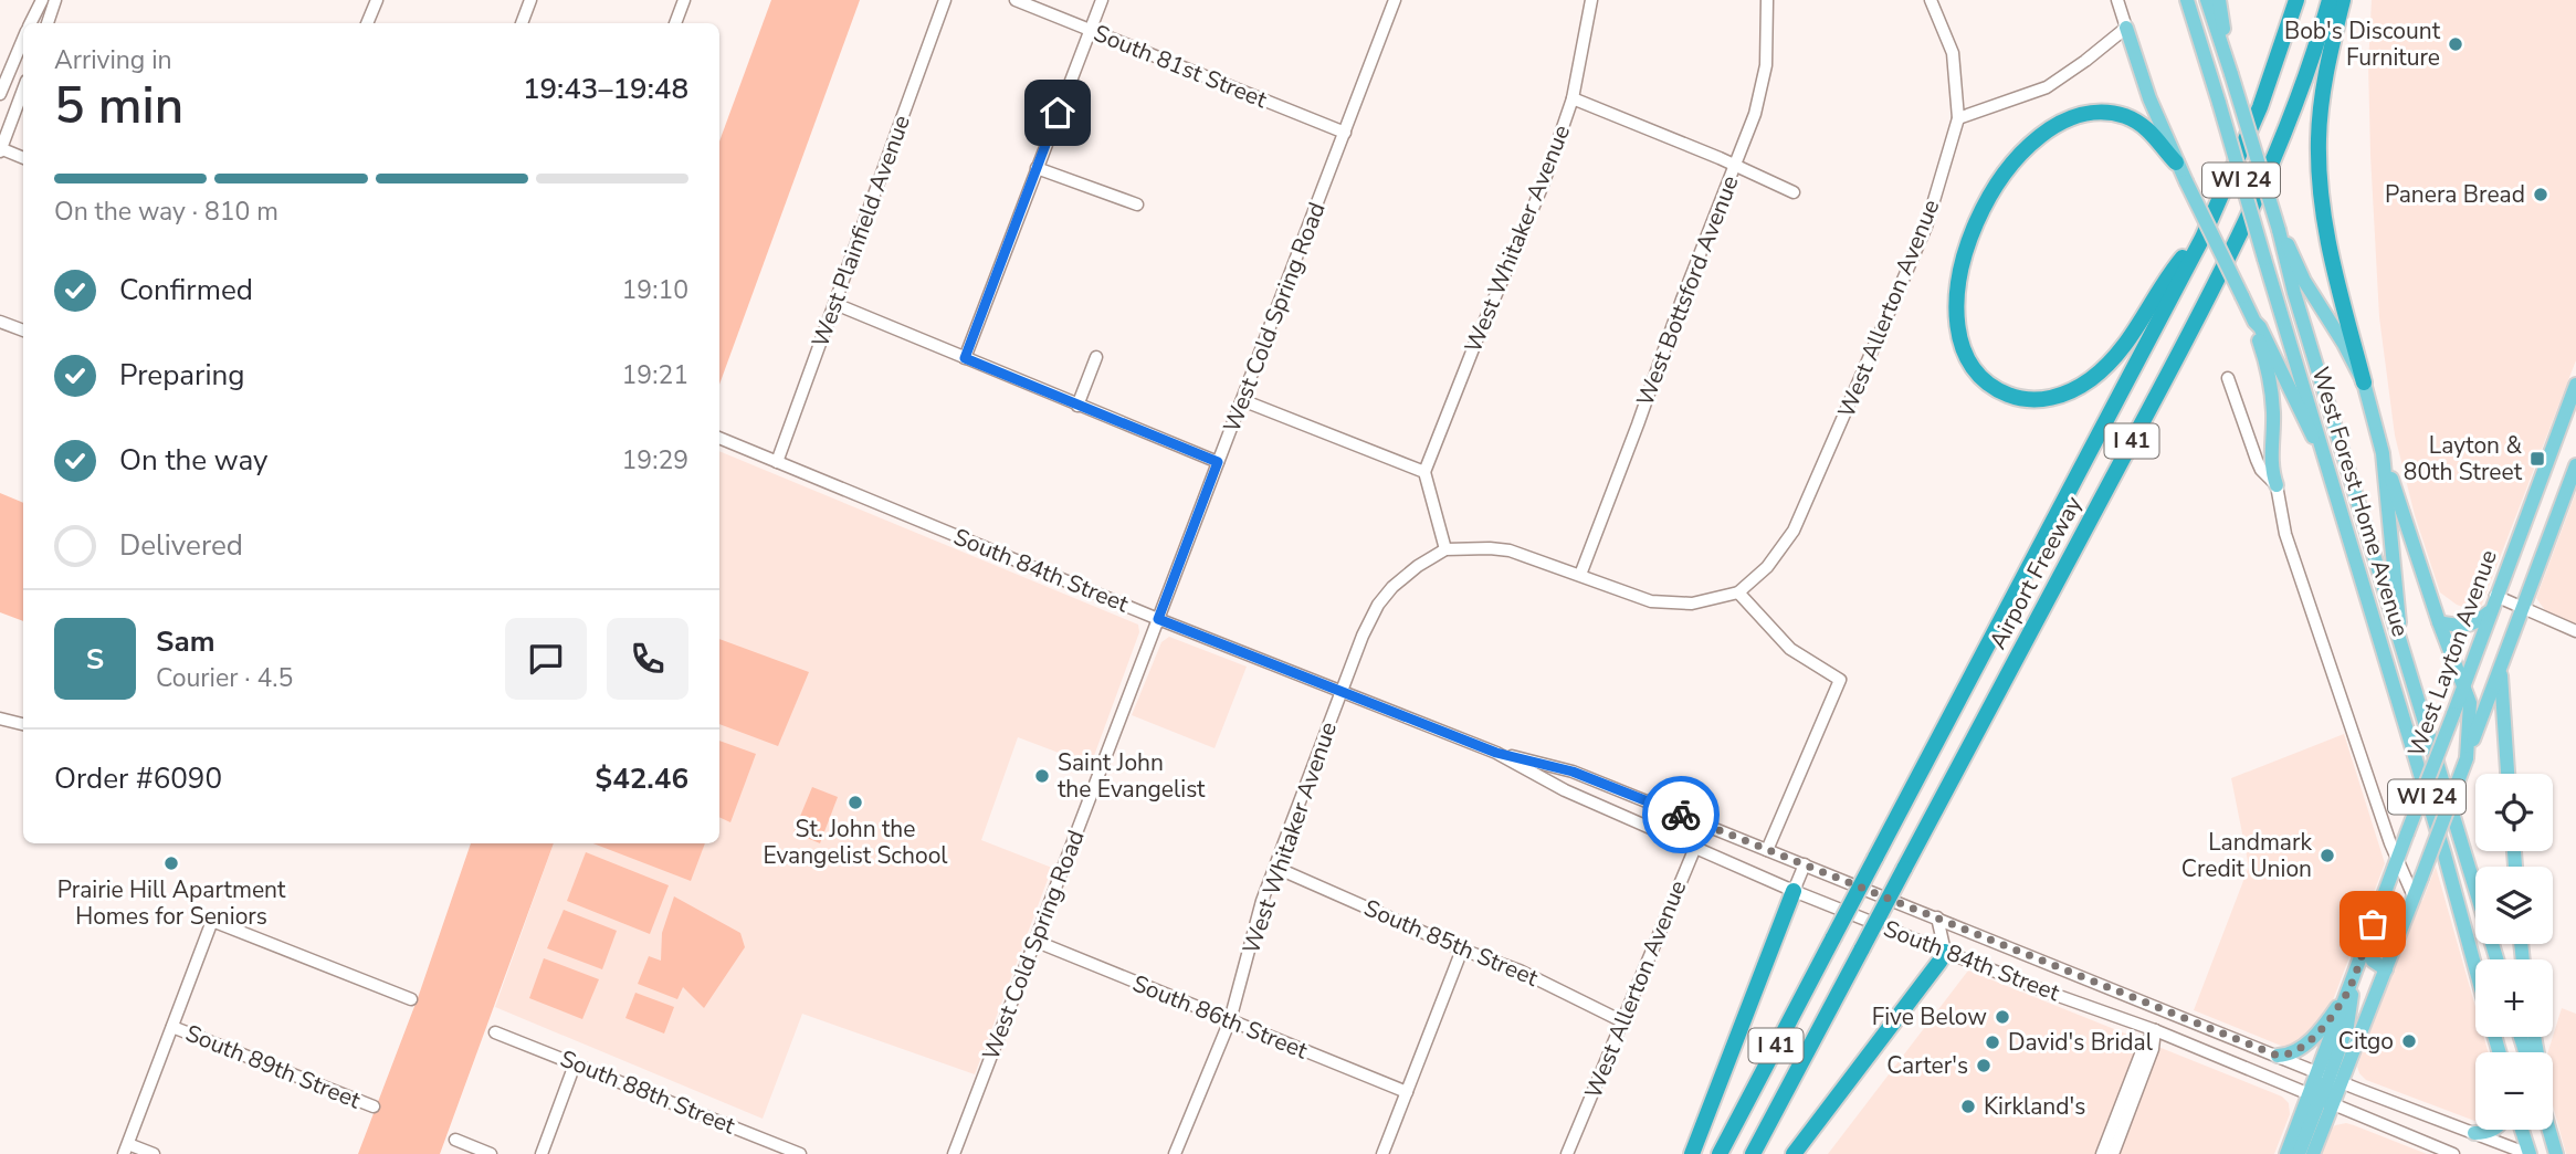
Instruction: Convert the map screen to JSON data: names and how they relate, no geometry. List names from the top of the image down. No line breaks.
{"streets":{"highway":["I 41","Airport Freeway"],"main road":["WI 24","West Forest Home Avenue","West Layton Avenue"],"street":["South 81st Street","West Plainfield Avenue","West Whitaker Avenue","West Bottsford Avenue","West Allerton Avenue","West Cold Spring Road","South 84th Street","South 85th Street","South 86th Street","South 89th Street","South 88th Street"]},"crossings":[["South 81st Street","West Cold Spring Road"],["West Plainfield Avenue","South 84th Street"],["West Whitaker Avenue","South 84th Street"],["West Whitaker Avenue","South 85th Street"],["West Whitaker Avenue","South 86th Street"],["West Allerton Avenue","South 84th Street"],["West Allerton Avenue","South 85th Street"],["West Cold Spring Road","South 84th Street"],["West Cold Spring Road","South 86th Street"],["South 84th Street","West Layton Avenue"]],"places":{"other":["Bob's Discount Furniture","Panera Bread","Saint John the Evangelist","St. John the Evangelist School","Landmark Credit Union","Prairie Hill Apartment Homes for Seniors","Five Below","Citgo","David's Bridal","Carter's","Kirkland's"],"transit":["Layton & 80th Street"]},"page":{"heading":["5 min","Arriving in","19:43–19:48"],"panel":["Sam","Courier · 4.5","Order #6090","$42.46"],"bar":"On the way · 810 m","list":[["Confirmed","19:10"],["Preparing","19:21"],["On the way","19:29"],"Delivered"],"round":"S","map_buttons":["+","−"]}}
